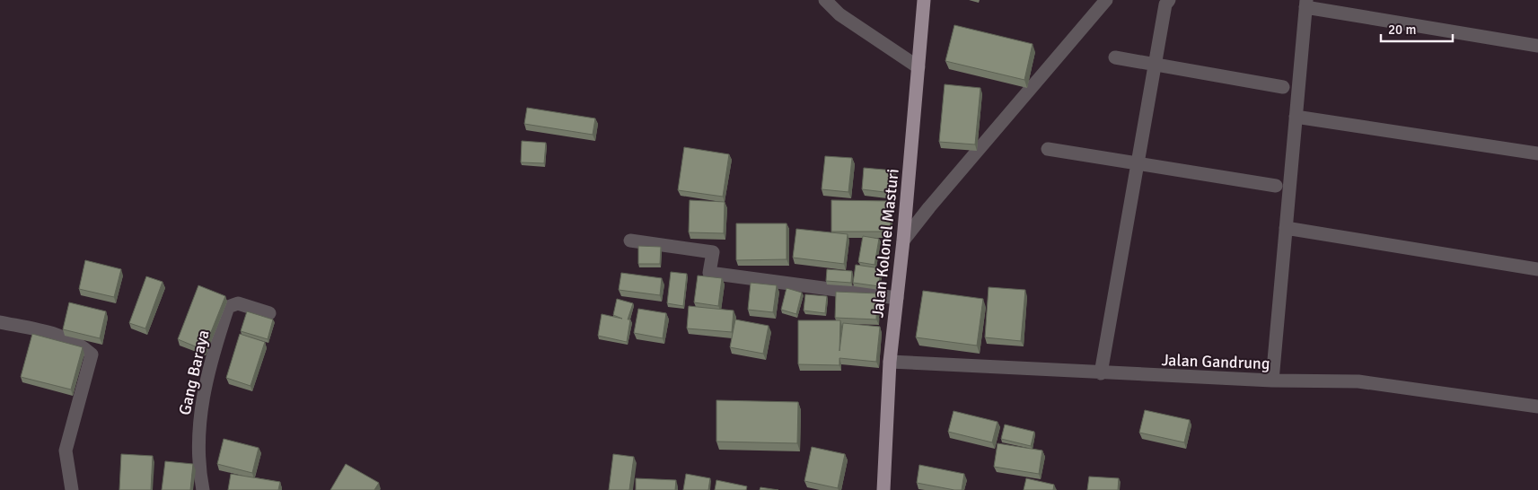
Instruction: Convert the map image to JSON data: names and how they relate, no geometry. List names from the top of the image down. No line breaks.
{"streets":{"main road":["Jalan Kolonel Masturi"],"street":["Jalan Gandrung","Gang Baraya"]},"crossings":[["Jalan Kolonel Masturi","Jalan Gandrung"]],"scale_bar":"20 m"}
